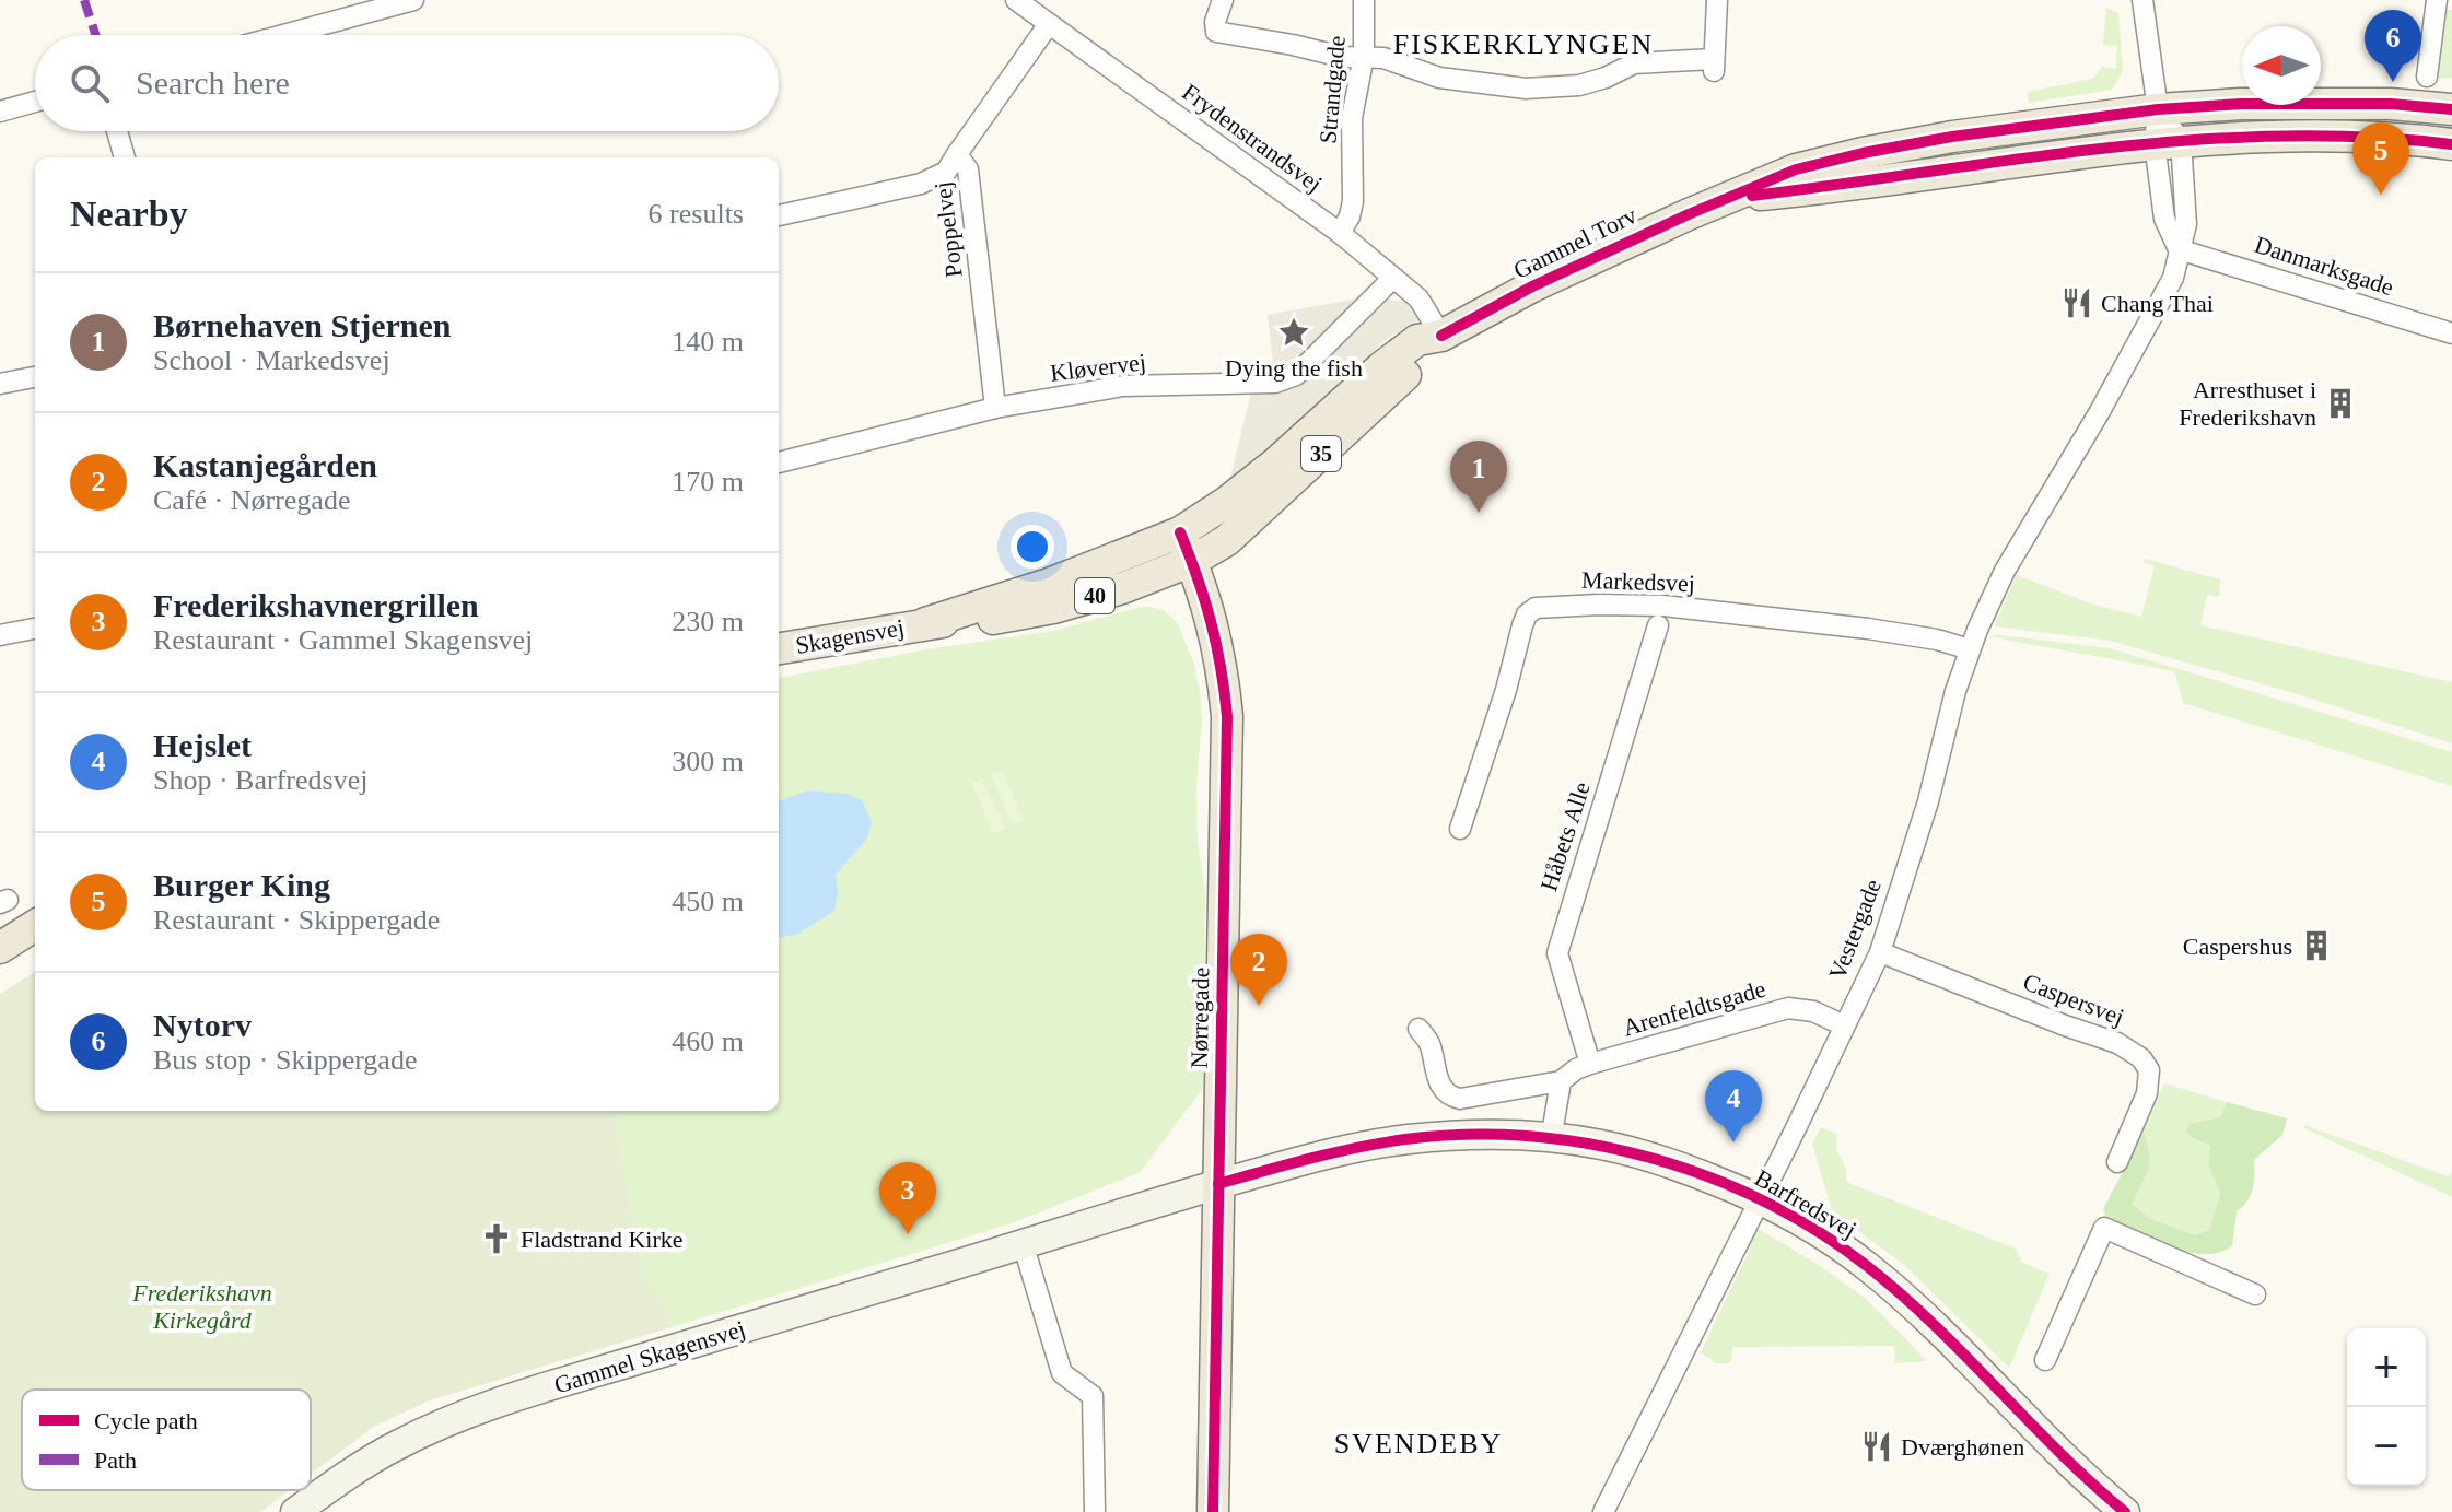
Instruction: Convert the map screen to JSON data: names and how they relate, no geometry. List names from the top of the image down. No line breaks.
{"streets":{"main road":["Gammel Torv","35","40","Skagensvej","Nørregade"],"street":["Strandgade","Frydenstrandsvej","Poppelvej","Danmarksgade","Kløvervej","Markedsvej","Håbets Alle","Vestergade","Caspersvej","Arenfeldtsgade","Barfredsvej","Gammel Skagensvej"]},"crossings":[["Strandgade","Frydenstrandsvej"],["Frydenstrandsvej","Poppelvej"],["Frydenstrandsvej","Gammel Torv"],["Frydenstrandsvej","Kløvervej"],["Poppelvej","Kløvervej"],["Gammel Torv","35"],["Gammel Torv","Skagensvej"],["Gammel Torv","Nørregade"],["Danmarksgade","Vestergade"],["Markedsvej","Vestergade"],["Skagensvej","Nørregade"],["Håbets Alle","Arenfeldtsgade"],["Vestergade","Caspersvej"],["Vestergade","Arenfeldtsgade"],["Vestergade","Barfredsvej"],["Nørregade","Barfredsvej"],["Nørregade","Gammel Skagensvej"],["Barfredsvej","Gammel Skagensvej"]],"districts":["FISKERKLYNGEN","SVENDEBY"],"parks":["Frederikshavn Kirkegård"],"places":{"restaurant":["Chang Thai","Dværghønen"],"place":["Dying the fish"],"building":["Arresthuset i Frederikshavn","Caspershus"],"church":["Fladstrand Kirke"]},"legend":["Cycle path","Path"],"north":"left","page":{"pins":["6","5","1","2","4","3"],"search":"Search here","heading":["Nearby","6 results"],"list":[{"mark":"1","name":"Børnehaven Stjernen","note":"School · Markedsvej","value":"140 m"},{"mark":"2","name":"Kastanjegården","note":"Café · Nørregade","value":"170 m"},{"mark":"3","name":"Frederikshavnergrillen","note":"Restaurant · Gammel Skagensvej","value":"230 m"},{"mark":"4","name":"Hejslet","note":"Shop · Barfredsvej","value":"300 m"},{"mark":"5","name":"Burger King","note":"Restaurant · Skippergade","value":"450 m"},{"mark":"6","name":"Nytorv","note":"Bus stop · Skippergade","value":"460 m"}],"map_buttons":["+","−"]}}
